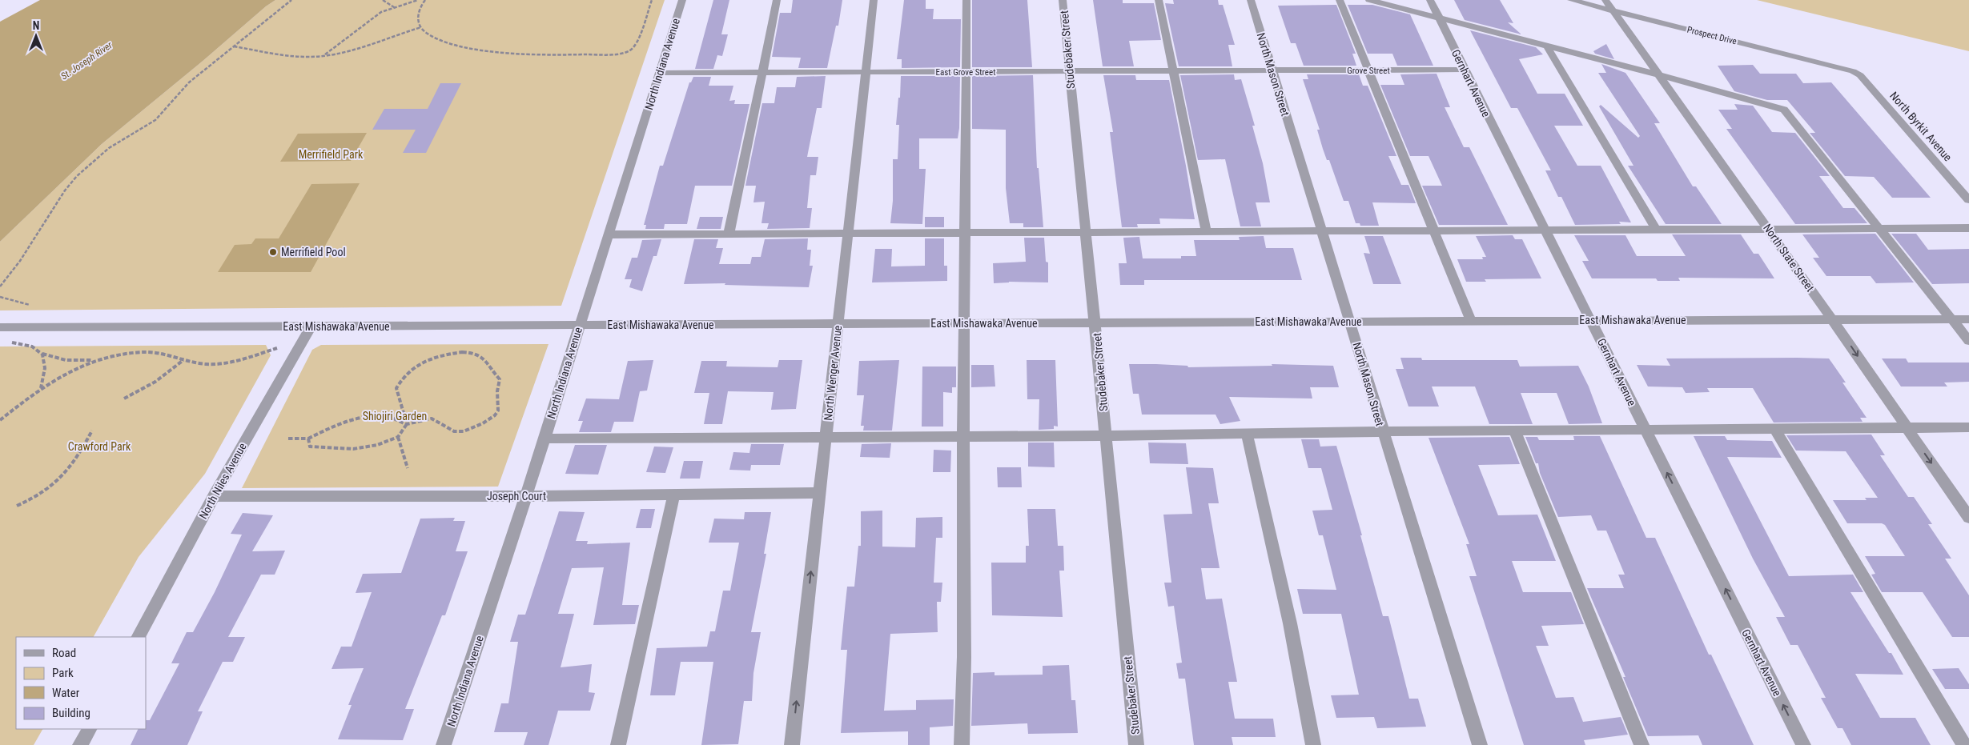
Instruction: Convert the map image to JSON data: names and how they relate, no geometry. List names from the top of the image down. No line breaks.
{"streets":{"street":["Prospect Drive","Studebaker Street","North Indiana Avenue","Grove Street","East Grove Street","North Mason Street","Gernhart Avenue","North Byrkit Avenue","North State Street","East Mishawaka Avenue","North Wenger Avenue","North Niles Avenue","Joseph Court"]},"crossings":[["Prospect Drive","North Byrkit Avenue"],["Prospect Drive","North State Street"],["Studebaker Street","East Grove Street"],["Studebaker Street","East Mishawaka Avenue"],["North Indiana Avenue","East Grove Street"],["North Indiana Avenue","East Mishawaka Avenue"],["North Indiana Avenue","Joseph Court"],["Grove Street","East Grove Street"],["Grove Street","North Mason Street"],["Grove Street","Gernhart Avenue"],["East Grove Street","North Mason Street"],["East Grove Street","North Wenger Avenue"],["North Mason Street","East Mishawaka Avenue"],["Gernhart Avenue","East Mishawaka Avenue"],["North State Street","East Mishawaka Avenue"],["East Mishawaka Avenue","North Wenger Avenue"],["East Mishawaka Avenue","North Niles Avenue"],["North Wenger Avenue","Joseph Court"],["North Niles Avenue","Joseph Court"]],"one_way":["Gernhart Avenue"],"water":["St. Joseph River"],"parks":["Merrifield Park","Shiojiri Garden","Crawford Park"],"places":["Merrifield Pool"],"legend":["Road","Park","Water","Building"],"north":"top"}
